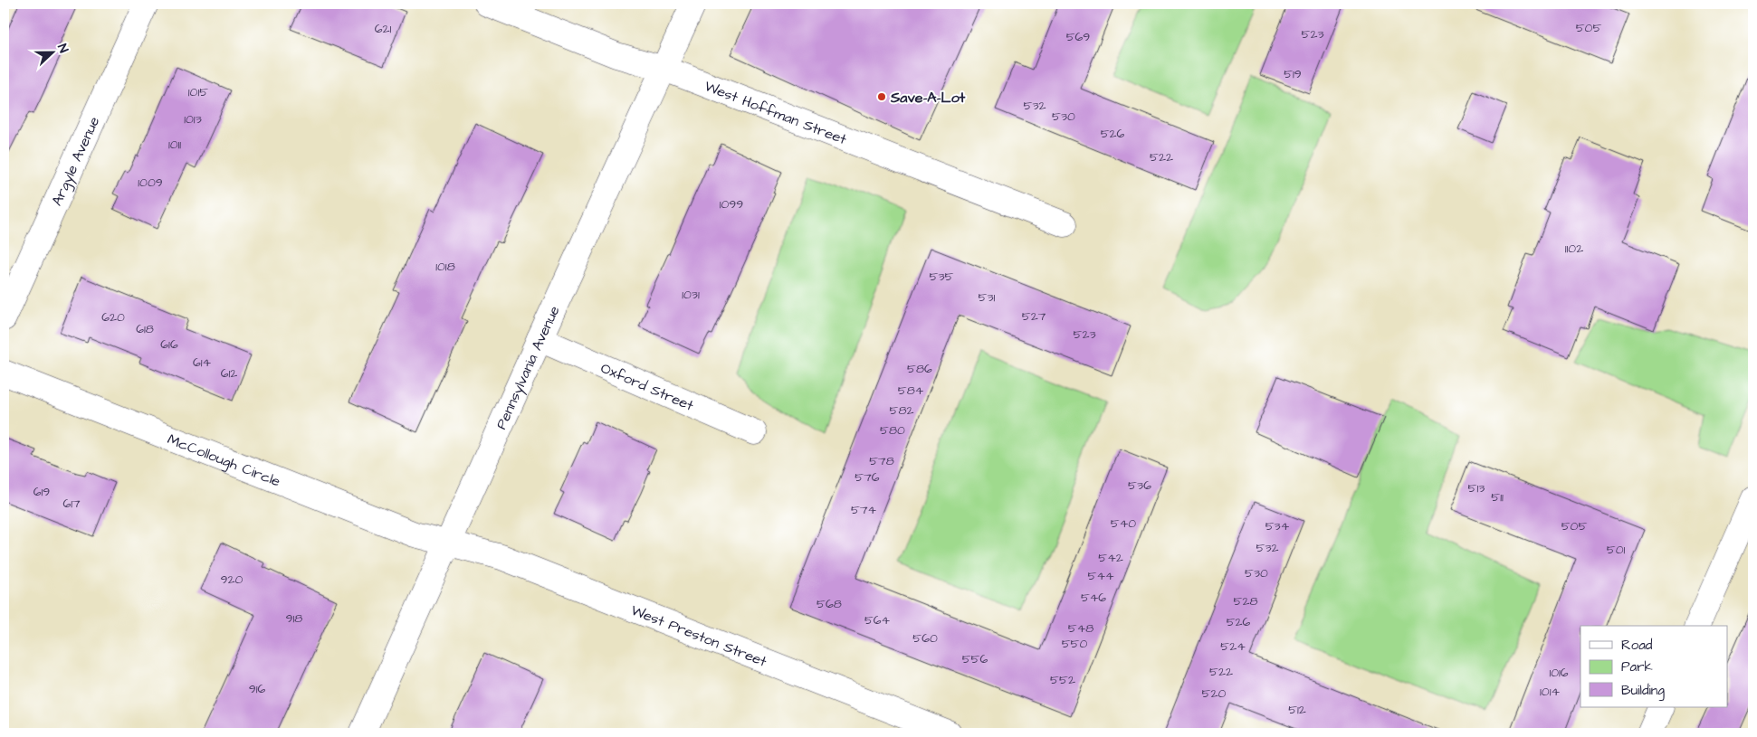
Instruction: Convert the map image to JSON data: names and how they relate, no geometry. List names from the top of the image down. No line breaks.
{"streets":{"street":["West Hoffman Street","Argyle Avenue","Pennsylvania Avenue","Oxford Street","McCollough Circle","West Preston Street"]},"crossings":[["West Hoffman Street","Pennsylvania Avenue"],["Pennsylvania Avenue","Oxford Street"],["Pennsylvania Avenue","McCollough Circle"],["Pennsylvania Avenue","West Preston Street"],["McCollough Circle","West Preston Street"]],"places":["Save-A-Lot"],"house_numbers":["505","621","523","569","519","1015","532","530","1013","526","1011","522","1009","1099","1102","1018","535","1031","531","527","620","618","523","616","614","586","612","584","582","580","578","576","536","513","619","511","617","574","540","534","505","532","501","542","530","544","920","546","528","568","918","564","526","548","560","550","524","556","522","1016","552","916","1014","520","512"],"legend":["Road","Park","Building"],"north":"right"}
